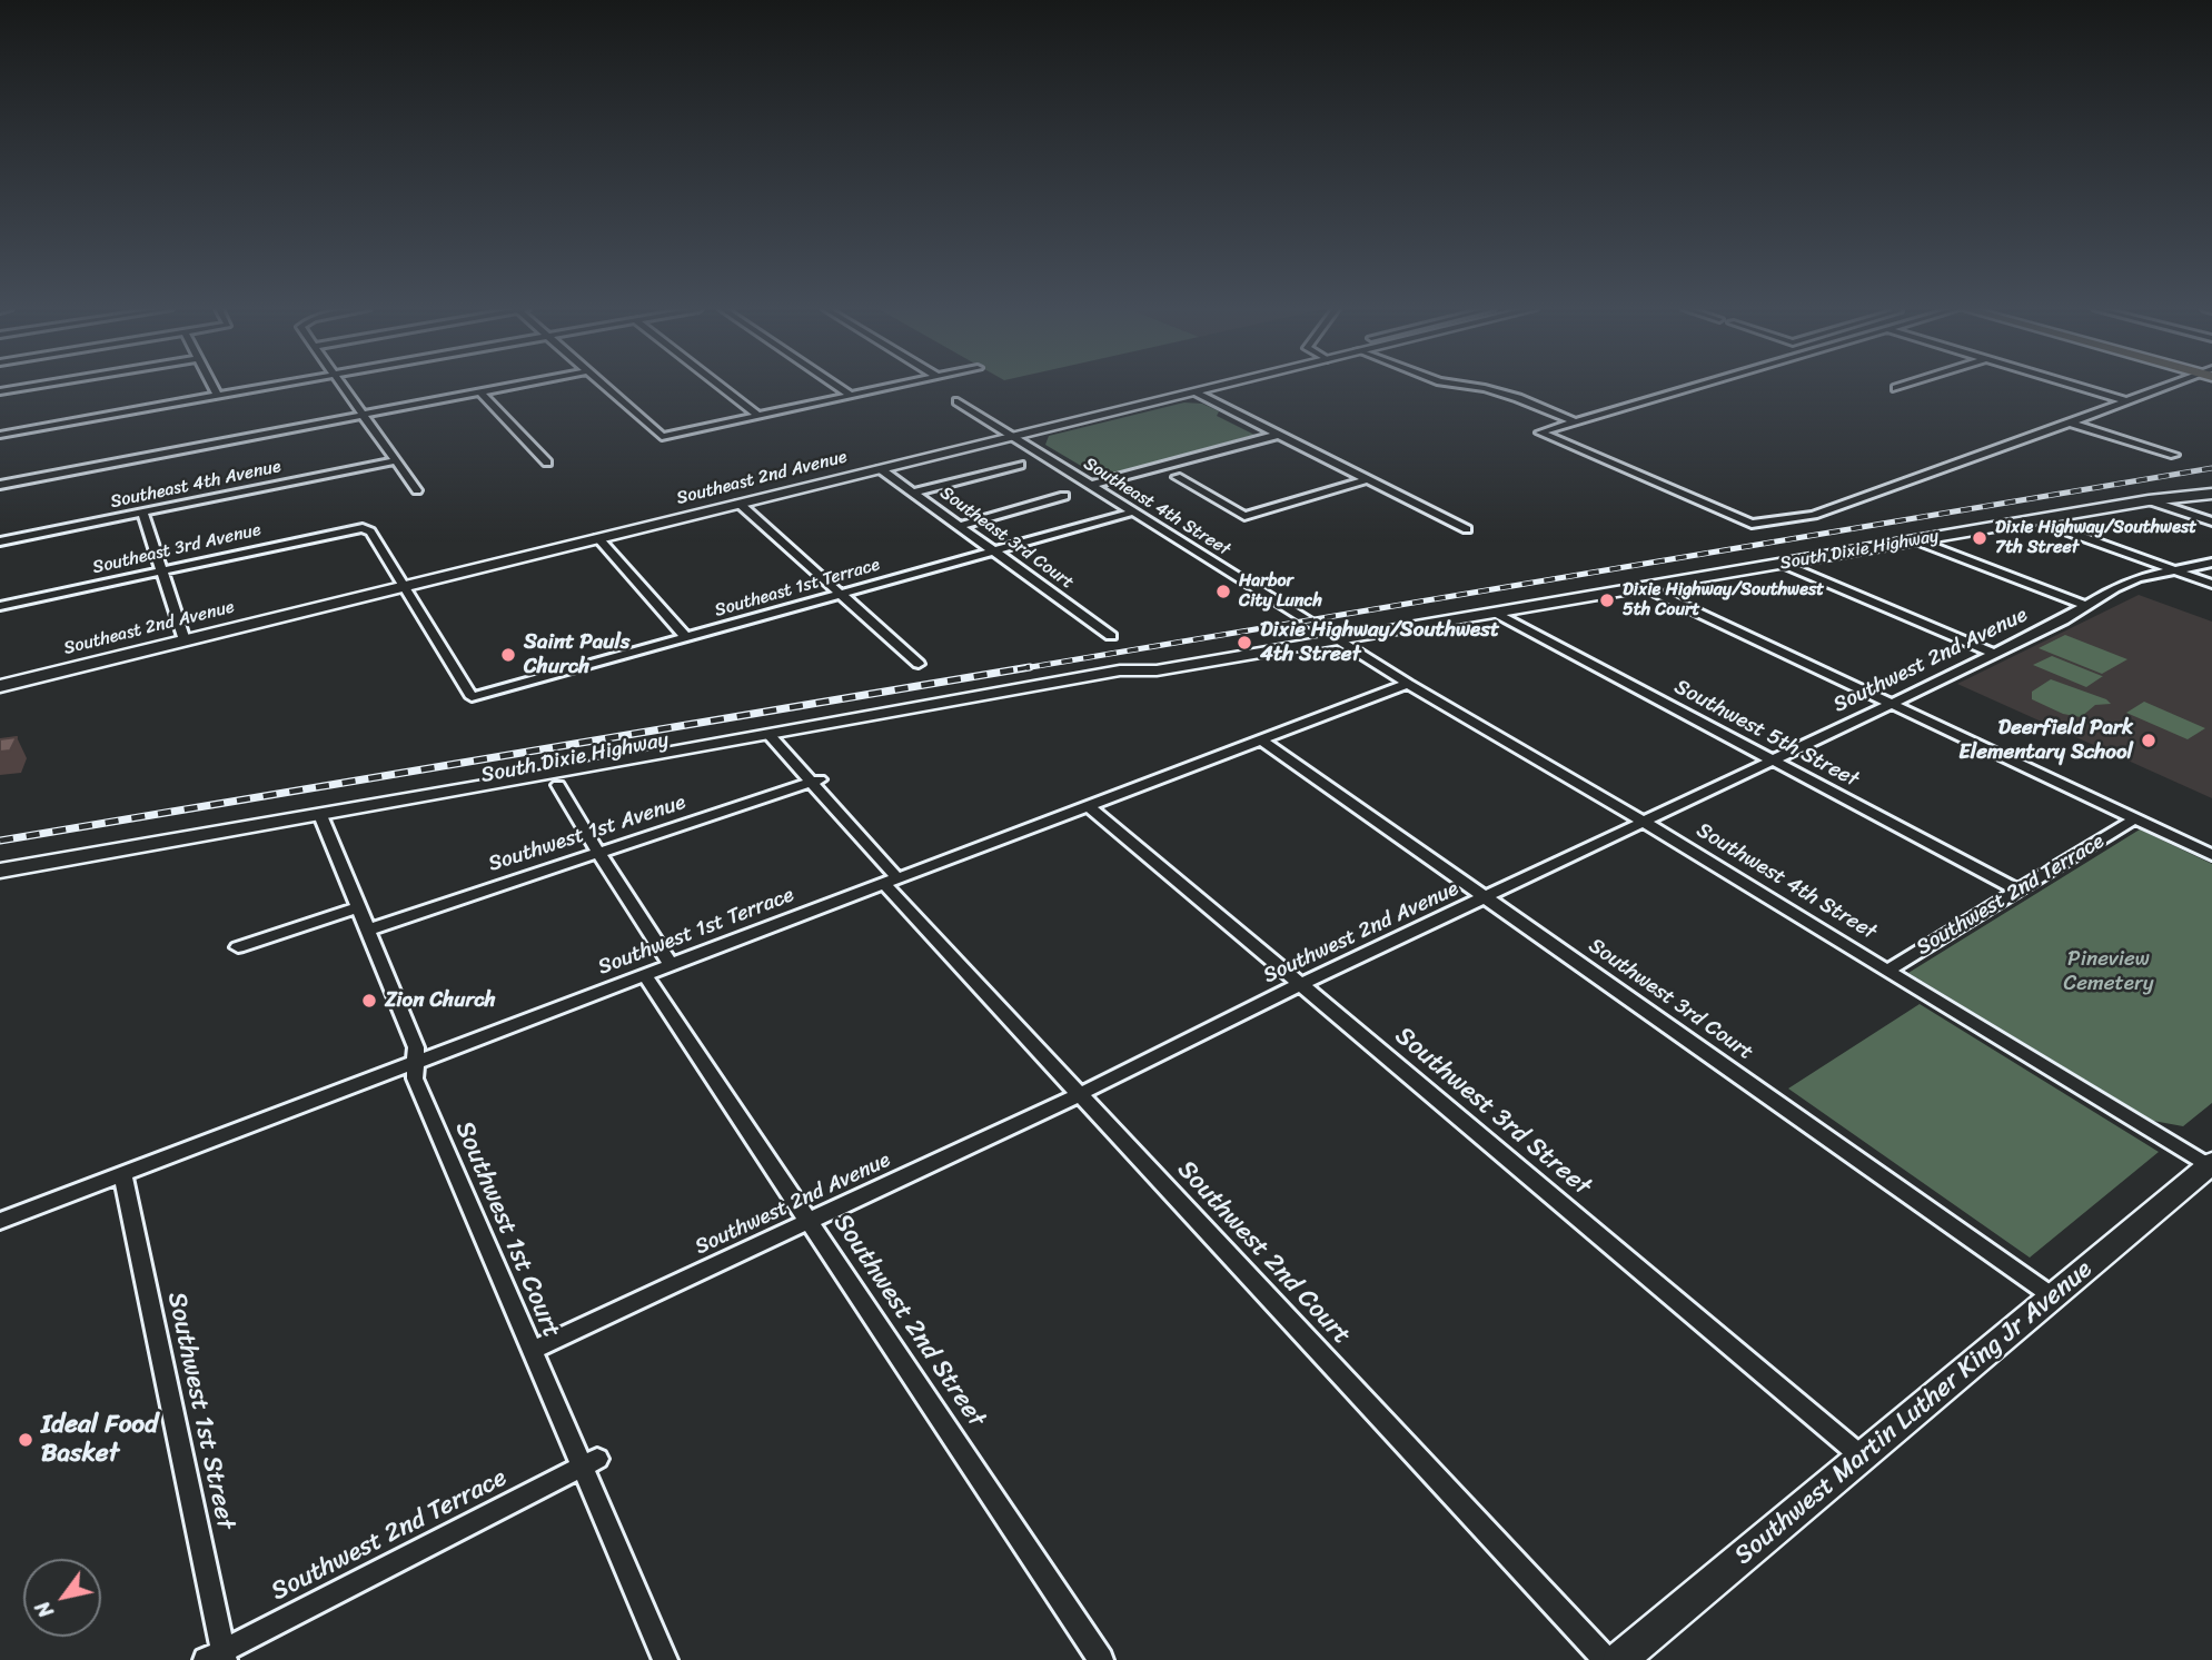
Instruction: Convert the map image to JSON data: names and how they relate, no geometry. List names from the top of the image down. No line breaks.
{"streets":{"main road":["Southeast 2nd Avenue","South Dixie Highway","Southwest Martin Luther King Jr Avenue"],"street":["Southeast 4th Avenue","Southeast 4th Street","Southeast 3rd Court","Southeast 3rd Avenue","Southeast 1st Terrace","Southwest 2nd Avenue","Southwest 5th Street","Southwest 1st Avenue","Southwest 4th Street","Southwest 2nd Terrace","Southwest 1st Terrace","Southwest 3rd Court","Southwest 3rd Street","Southwest 1st Court","Southwest 2nd Court","Southwest 2nd Street","Southwest 1st Street"]},"crossings":[["Southeast 2nd Avenue","Southeast 4th Street"],["Southeast 2nd Avenue","Southeast 3rd Court"],["Southeast 2nd Avenue","Southeast 3rd Avenue"],["Southeast 2nd Avenue","Southeast 1st Terrace"],["Southeast 4th Street","South Dixie Highway"],["Southeast 4th Street","Southeast 1st Terrace"],["Southeast 4th Street","Southwest 4th Street"],["Southeast 3rd Court","Southeast 1st Terrace"],["Southeast 3rd Avenue","Southeast 1st Terrace"],["South Dixie Highway","Southwest 5th Street"],["South Dixie Highway","Southwest 4th Street"],["South Dixie Highway","Southwest 1st Court"],["South Dixie Highway","Southwest 2nd Court"],["Southwest 2nd Avenue","Southwest 5th Street"],["Southwest 2nd Avenue","Southwest 4th Street"],["Southwest 2nd Avenue","Southwest 3rd Court"],["Southwest 2nd Avenue","Southwest 3rd Street"],["Southwest 2nd Avenue","Southwest 1st Court"],["Southwest 2nd Avenue","Southwest 2nd Court"],["Southwest 2nd Avenue","Southwest 2nd Street"],["Southwest 5th Street","Southwest 2nd Terrace"],["Southwest 1st Avenue","Southwest 1st Court"],["Southwest 1st Avenue","Southwest 2nd Court"],["Southwest 4th Street","Southwest 2nd Terrace"],["Southwest 4th Street","Southwest 1st Terrace"],["Southwest 4th Street","Southwest Martin Luther King Jr Avenue"],["Southwest 2nd Terrace","Southwest 1st Court"],["Southwest 2nd Terrace","Southwest 1st Street"],["Southwest 1st Terrace","Southwest 3rd Court"],["Southwest 1st Terrace","Southwest 3rd Street"],["Southwest 1st Terrace","Southwest 1st Court"],["Southwest 1st Terrace","Southwest 2nd Court"],["Southwest 1st Terrace","Southwest 2nd Street"],["Southwest 1st Terrace","Southwest 1st Street"],["Southwest 3rd Court","Southwest Martin Luther King Jr Avenue"],["Southwest 3rd Street","Southwest Martin Luther King Jr Avenue"]],"parks":["Pineview Cemetery"],"places":["Dixie Highway/Southwest 7th Street","Harbor City Lunch","Dixie Highway/Southwest 5th Court","Dixie Highway/Southwest 4th Street","Saint Pauls Church","Deerfield Park Elementary School","Zion Church","Ideal Food Basket"],"north":"bottom left"}
